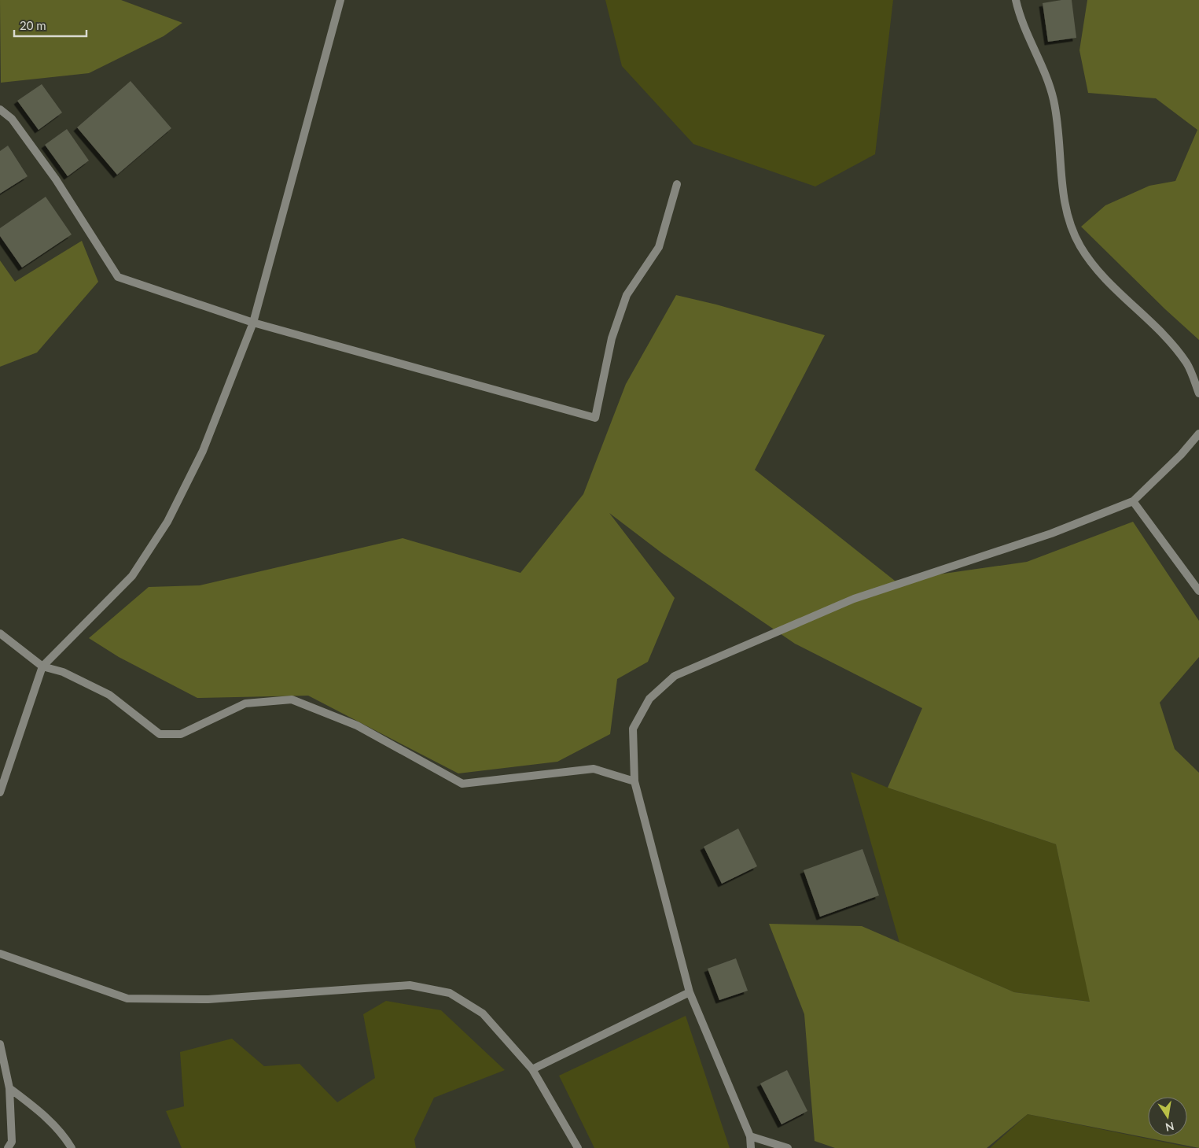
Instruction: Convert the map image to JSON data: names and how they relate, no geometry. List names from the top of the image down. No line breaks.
{"scale_bar":"20 m","north":"bottom"}
